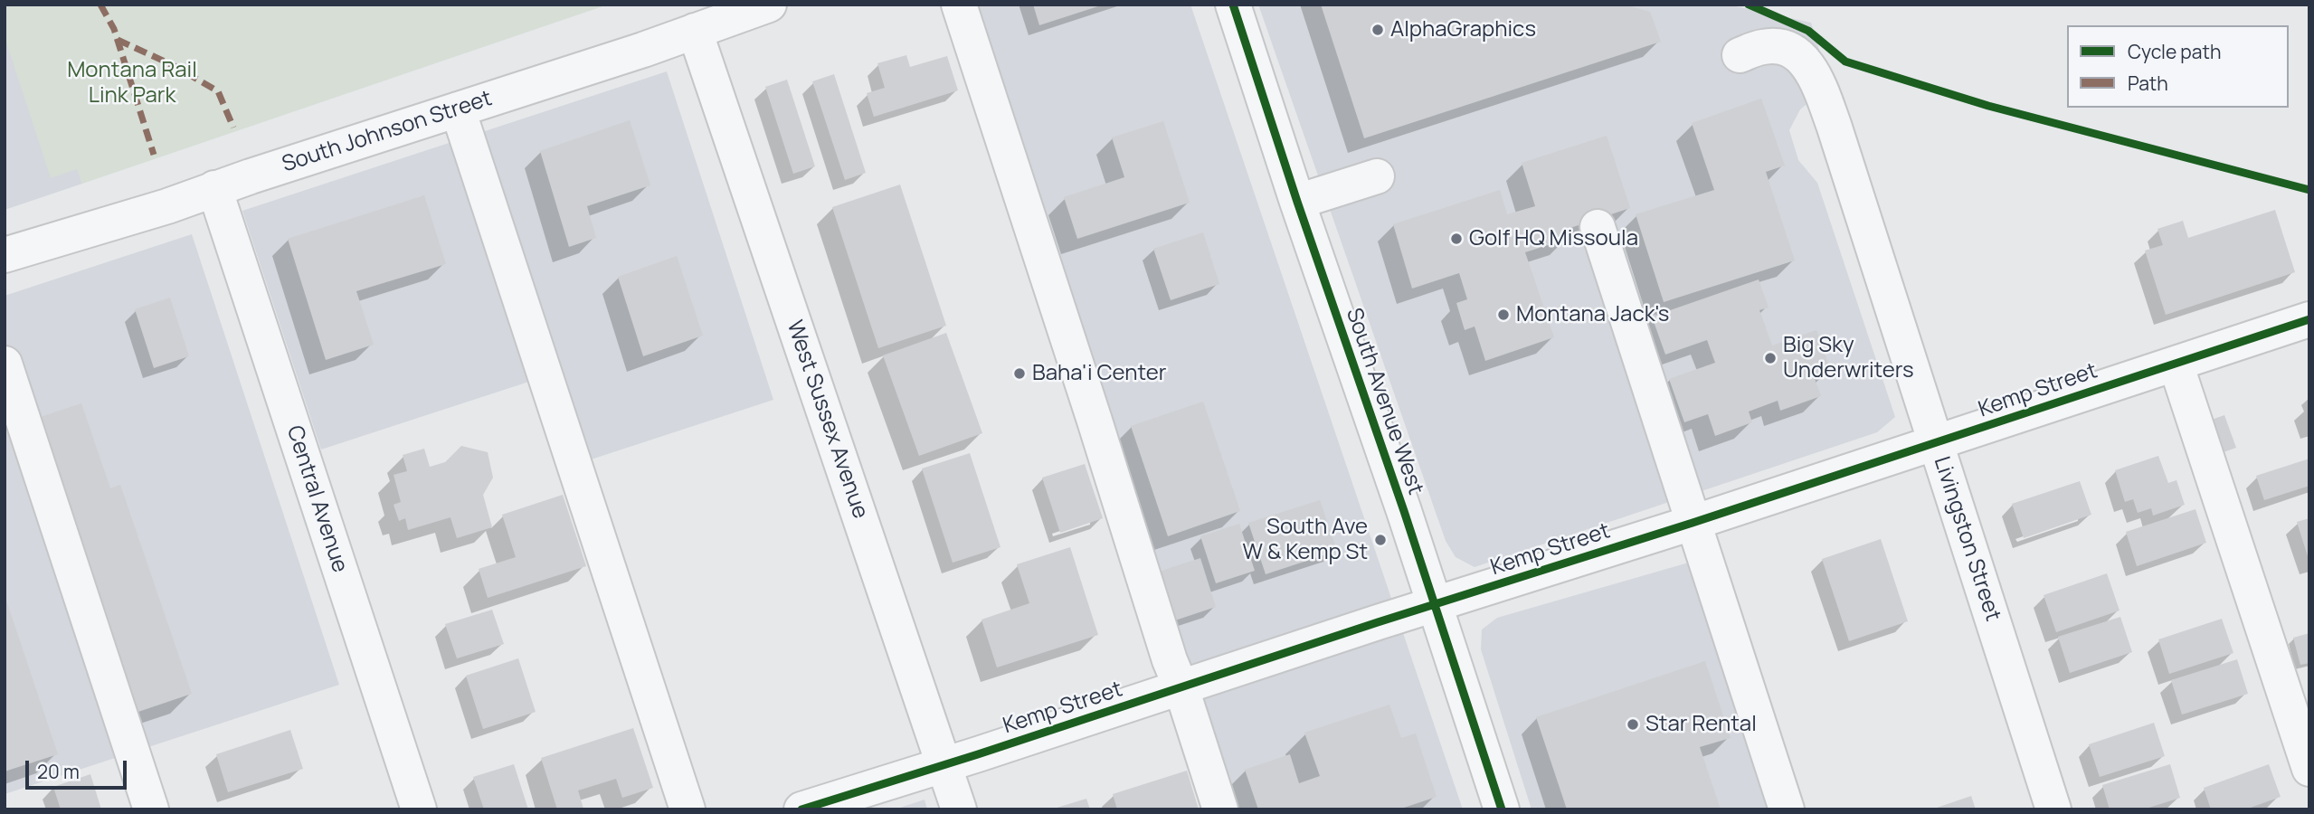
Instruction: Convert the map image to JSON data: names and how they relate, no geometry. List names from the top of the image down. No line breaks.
{"streets":{"street":["South Johnson Street","Kemp Street","South Avenue West","West Sussex Avenue","Central Avenue","Livingston Street"]},"crossings":[["South Johnson Street","West Sussex Avenue"],["South Johnson Street","Central Avenue"],["Kemp Street","South Avenue West"],["Kemp Street","West Sussex Avenue"],["Kemp Street","Livingston Street"]],"parks":["Montana Rail Link Park"],"places":["AlphaGraphics","Golf HQ Missoula","Montana Jack's","Big Sky Underwriters","Baha'i Center","South Ave W & Kemp St","Star Rental"],"legend":["Cycle path","Path"],"scale_bar":"20 m"}
